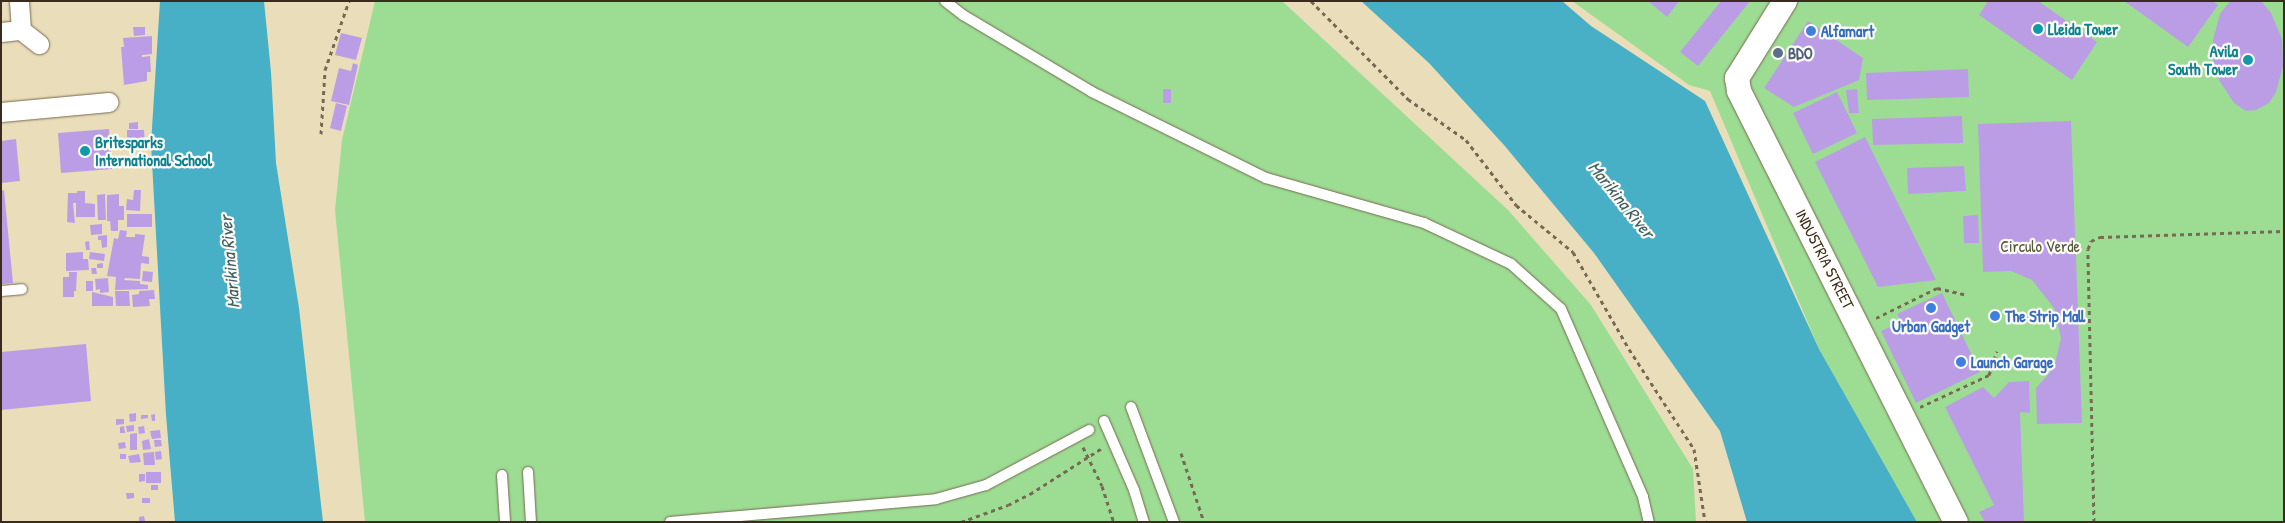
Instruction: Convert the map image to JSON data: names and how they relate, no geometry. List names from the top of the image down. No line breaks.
{"streets":{"street":["INDUSTRIA STREET"]},"water":["Marikina River"],"parks":["Circulo Verde"],"places":["Lleida Tower","Alfamart","BDO","Avila South Tower","Britesparks International School","Urban Gadget","The Strip Mall","Launch Garage"]}
